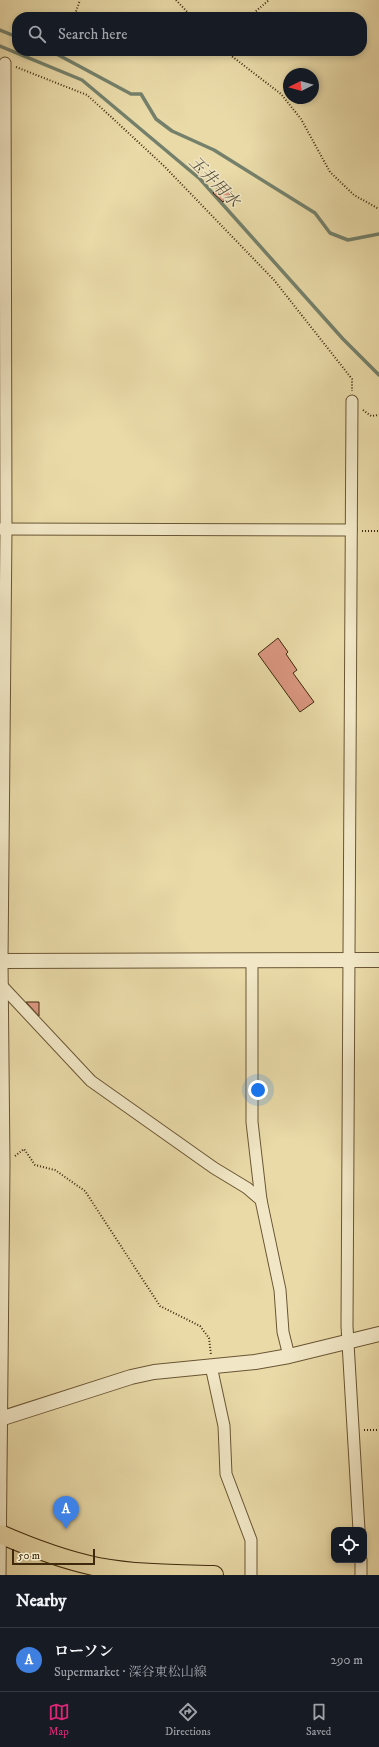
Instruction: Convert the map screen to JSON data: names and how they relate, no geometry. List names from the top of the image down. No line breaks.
{"water":["玉井用水"],"scale_bar":"50 m","north":"left","page":{"search":"Search here","pins":"A","scale":"50 m","heading":"Nearby","list":[{"mark":"A","name":"ローソン","note":"Supermarket · 深谷東松山線","value":"290 m"}],"nav":["Map","Directions","Saved"]}}
